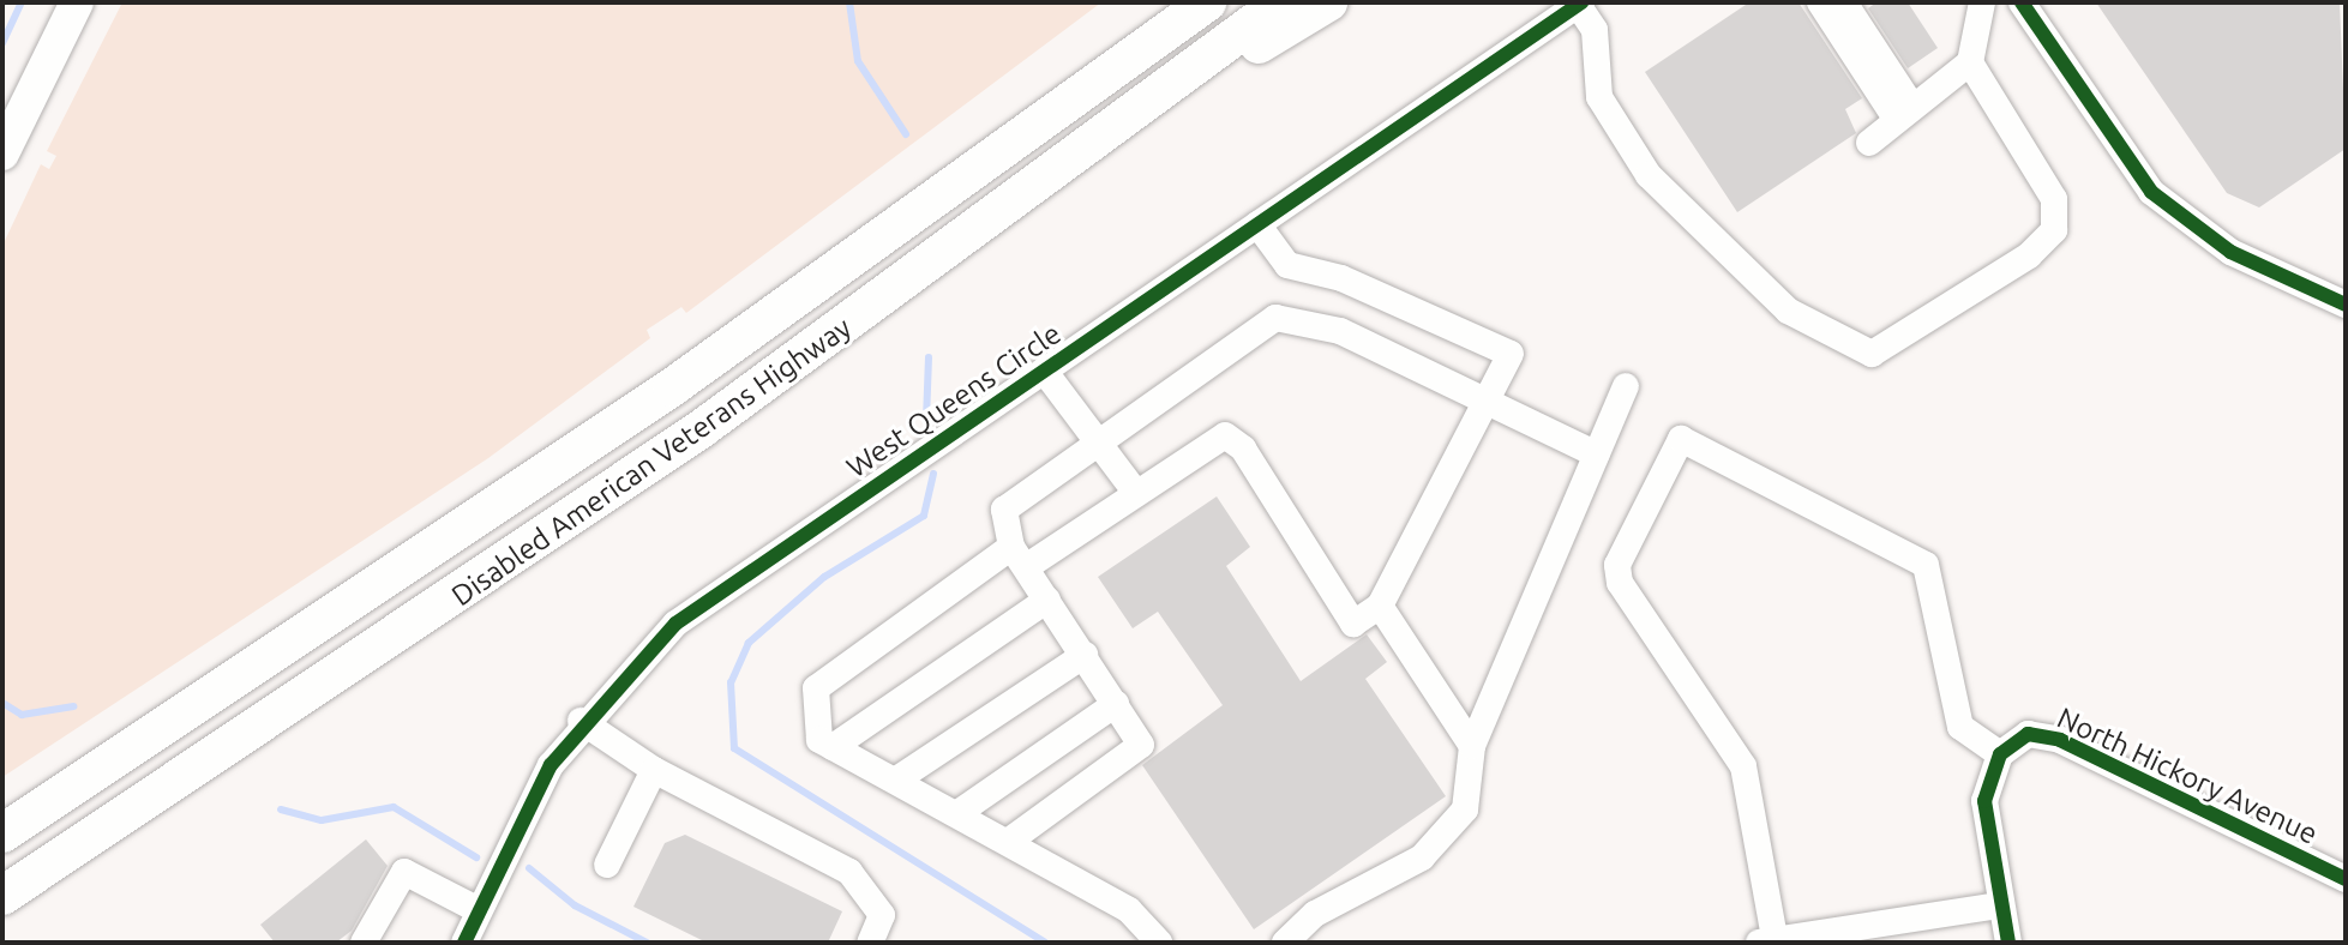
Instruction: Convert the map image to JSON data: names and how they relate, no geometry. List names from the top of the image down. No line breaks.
{"streets":{"highway":["Disabled American Veterans Highway"],"street":["West Queens Circle","North Hickory Avenue"]}}
